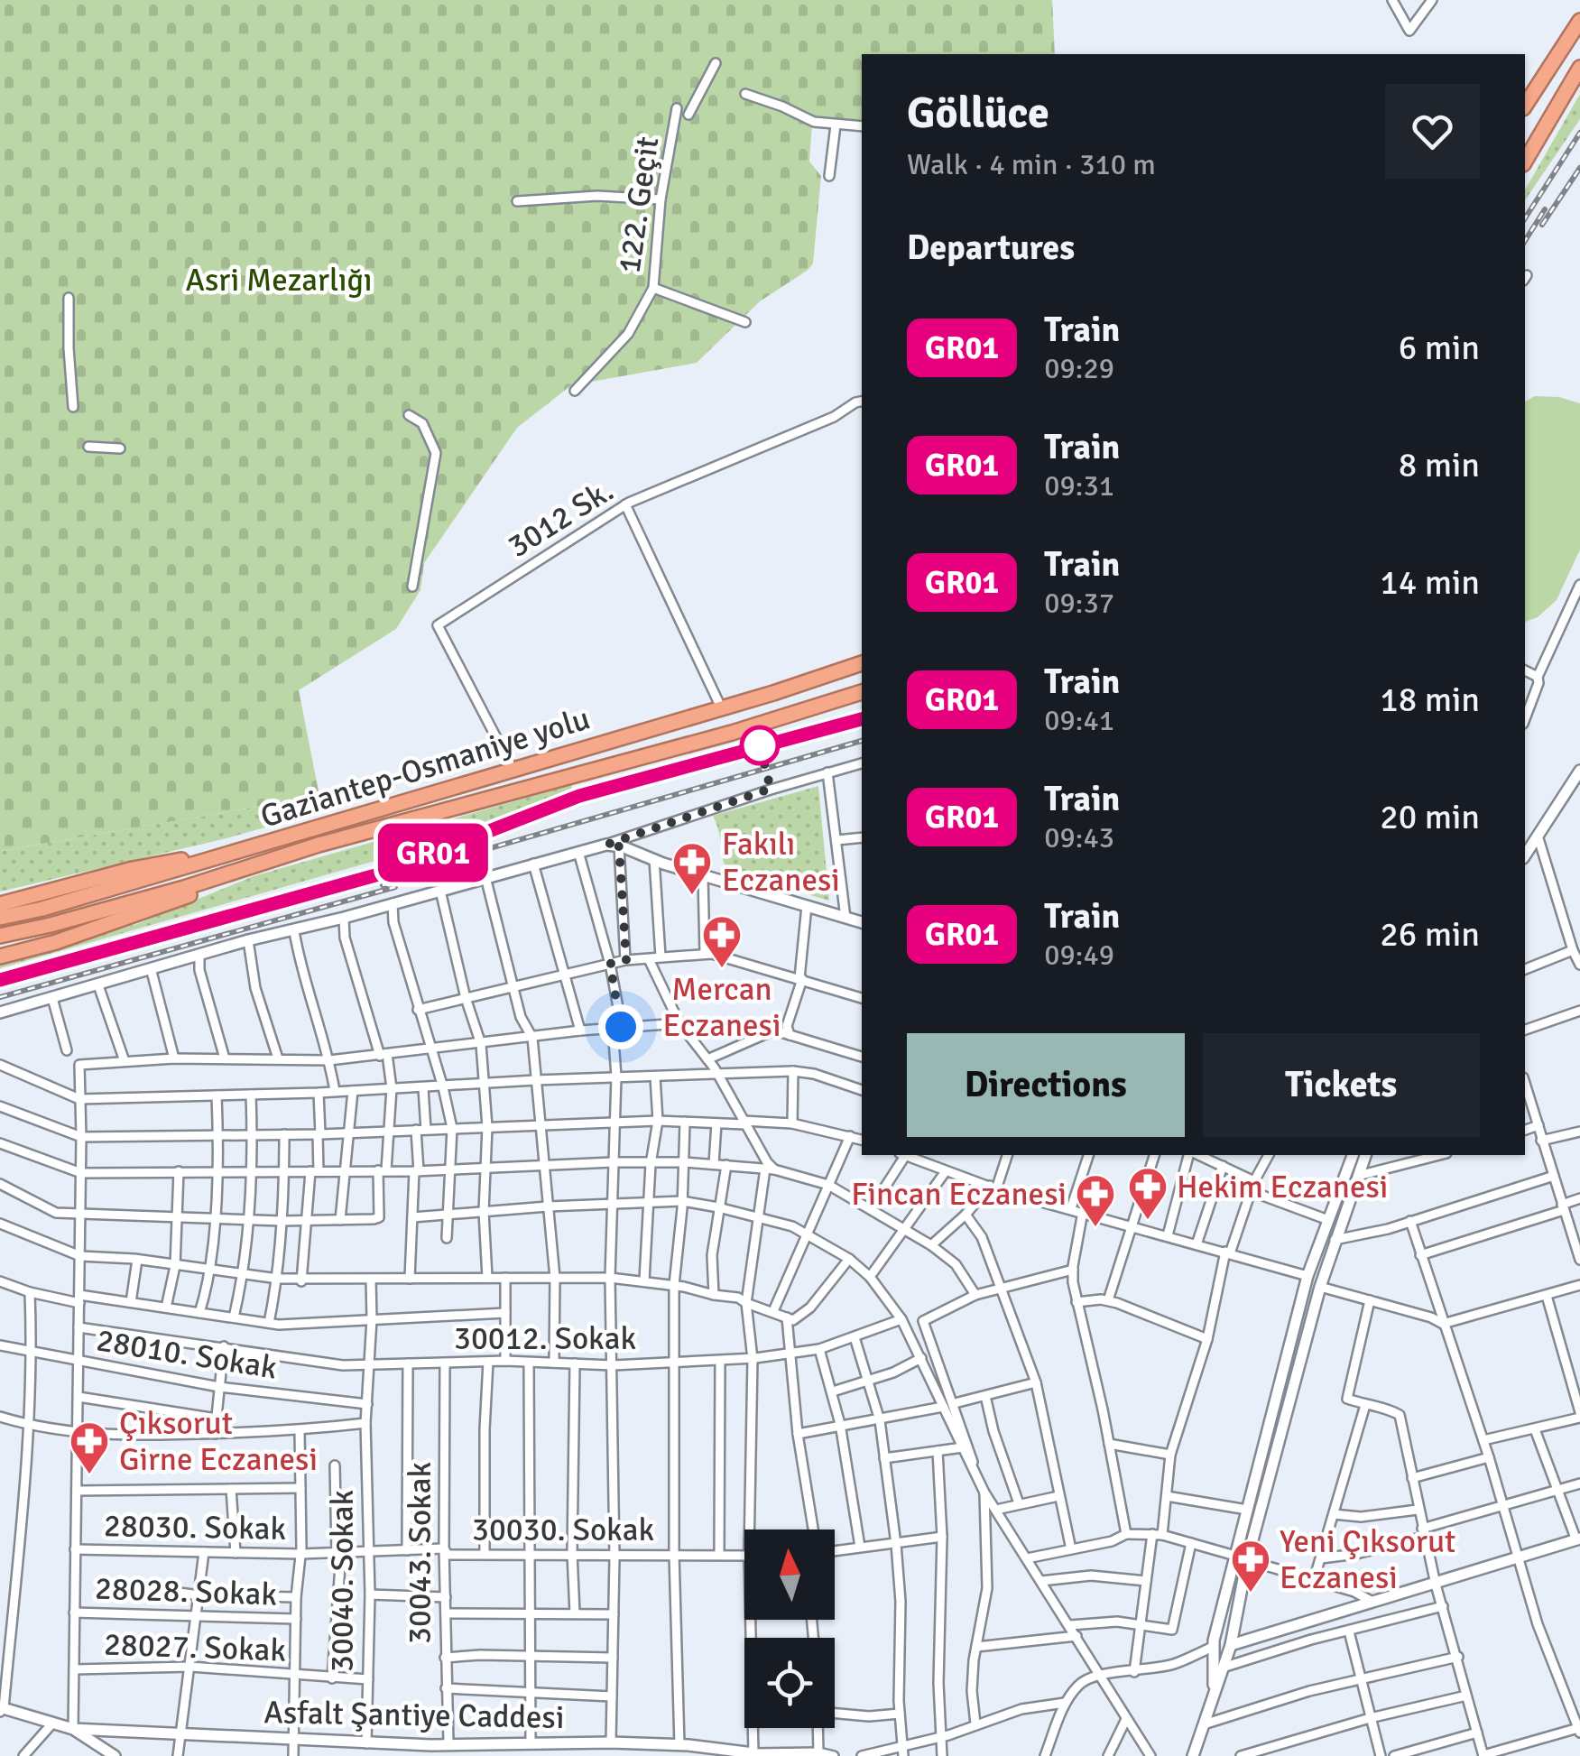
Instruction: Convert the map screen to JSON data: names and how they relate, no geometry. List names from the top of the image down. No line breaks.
{"streets":{"highway":["Gaziantep-Osmaniye yolu"],"street":["122. Geçit","3012 Sk.","30012. Sokak","28010. Sokak","28030. Sokak","30030. Sokak","30043. Sokak","30040. Sokak","28028. Sokak","28027. Sokak","Asfalt Şantiye Caddesi"]},"crossings":[["3012 Sk.","Gaziantep-Osmaniye yolu"],["30012. Sokak","30043. Sokak"],["30012. Sokak","30040. Sokak"],["28010. Sokak","30040. Sokak"],["28030. Sokak","30030. Sokak"],["28030. Sokak","30040. Sokak"],["30030. Sokak","30043. Sokak"],["30030. Sokak","30040. Sokak"],["30043. Sokak","Asfalt Şantiye Caddesi"],["30040. Sokak","28027. Sokak"],["30040. Sokak","Asfalt Şantiye Caddesi"]],"parks":["Asri Mezarlığı"],"places":{"pharmacy":["Fakılı Eczanesi","Mercan Eczanesi","Hekim Eczanesi","Fincan Eczanesi","Çıksorut Girne Eczanesi","Yeni Çıksorut Eczanesi"]},"north":"top","page":{"on_map":"GR01","heading":[["Göllüce","Walk · 4 min · 310 m"],"Departures"],"list":[{"mark":"GR01","name":"Train","note":"09:29","value":"6 min"},{"mark":"GR01","name":"Train","note":"09:31","value":"8 min"},{"mark":"GR01","name":"Train","note":"09:37","value":"14 min"},{"mark":"GR01","name":"Train","note":"09:41","value":"18 min"},{"mark":"GR01","name":"Train","note":"09:43","value":"20 min"},{"mark":"GR01","name":"Train","note":"09:49","value":"26 min"}],"buttons":["Directions","Tickets"]}}
